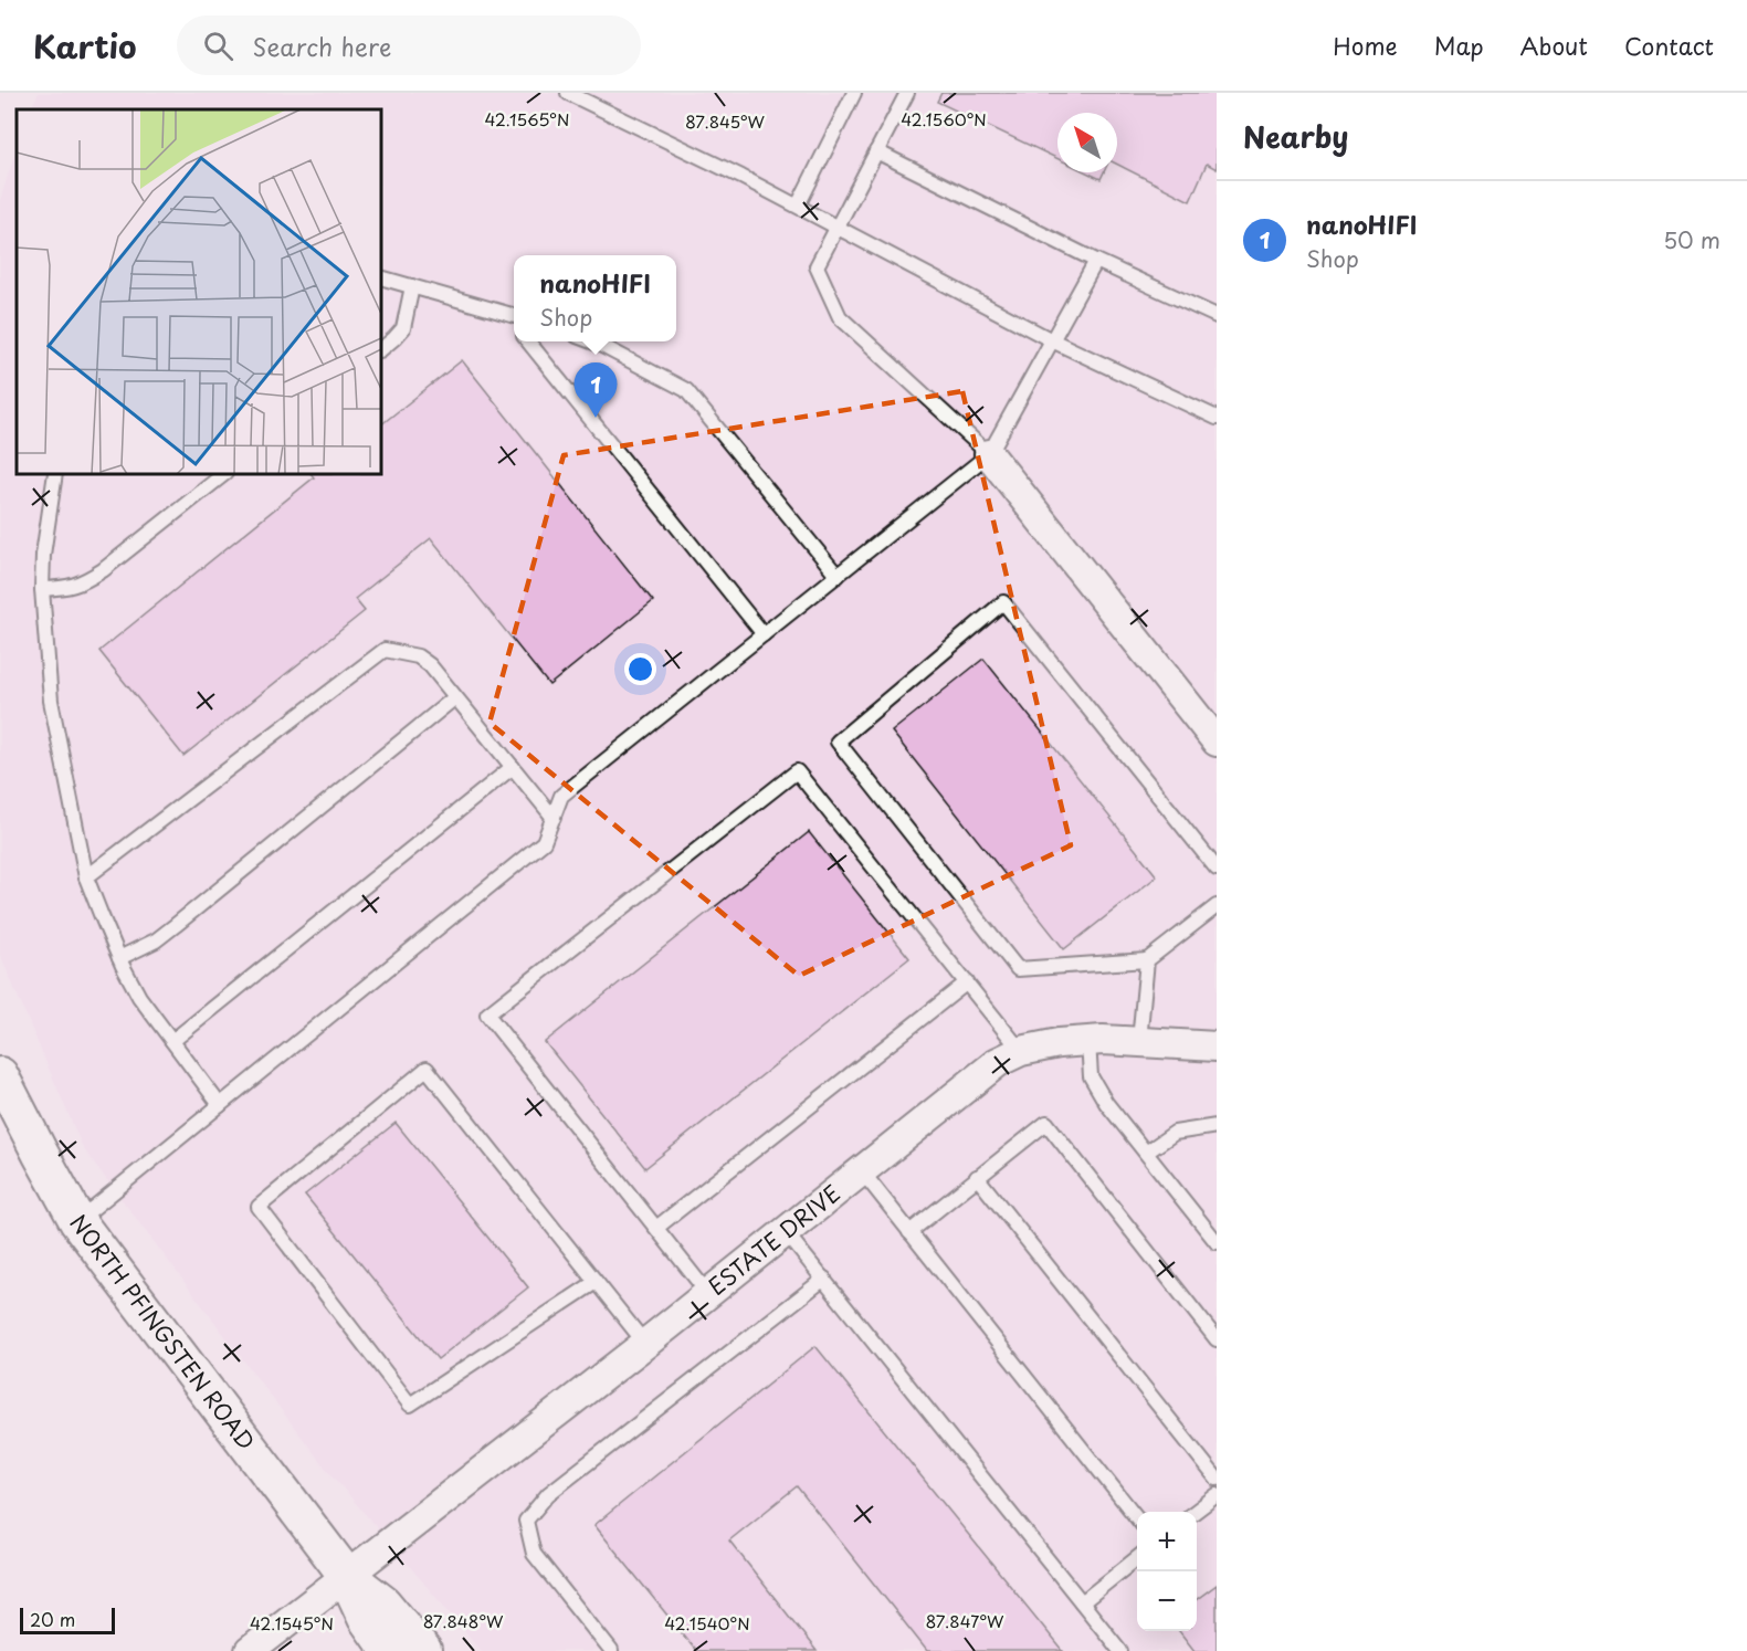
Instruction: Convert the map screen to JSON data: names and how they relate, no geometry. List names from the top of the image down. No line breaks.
{"streets":{"street":["ESTATE DRIVE","NORTH PFINGSTEN ROAD"]},"crossings":[["ESTATE DRIVE","NORTH PFINGSTEN ROAD"]],"scale_bar":"20 m","north":"top left","page":{"header":"Kartio","search":"Search here","nav":["Home","Map","About","Contact"],"heading":"Nearby","list":[{"mark":"1","name":"nanoHIFI","note":"Shop","value":"50 m"}],"popup":["nanoHIFI","Shop"],"pins":"1","map_buttons":["+","−"],"scale":"20 m"},"coordinates":["42.1565°N","42.1560°N","87.845°W","87.848°W","87.847°W","42.1545°N","42.1540°N"]}
